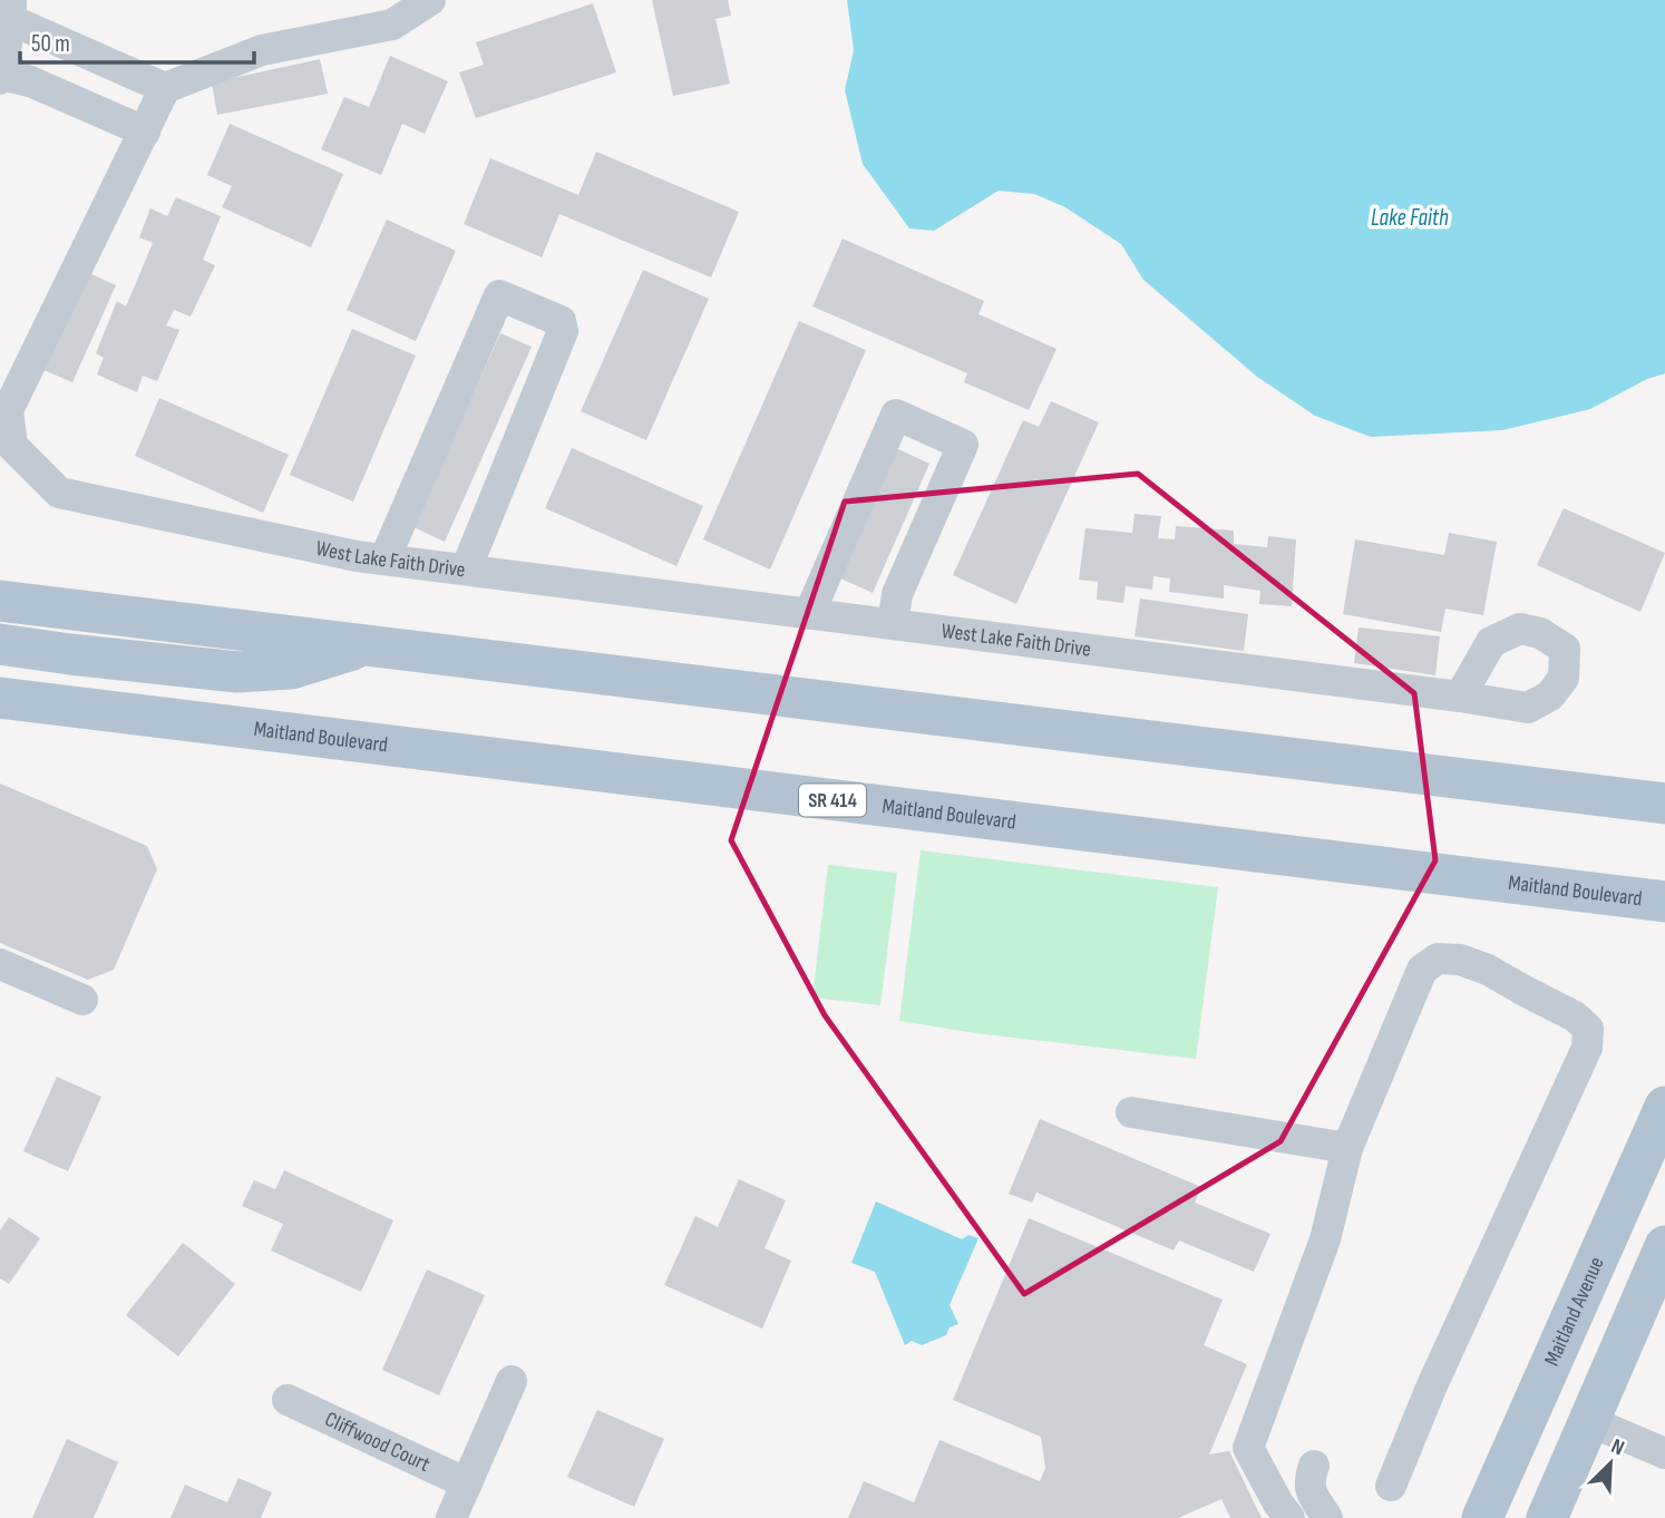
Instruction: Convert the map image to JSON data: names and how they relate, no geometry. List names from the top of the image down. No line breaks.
{"streets":{"main road":["Maitland Boulevard","SR 414","Maitland Avenue"],"street":["West Lake Faith Drive","Cliffwood Court"]},"water":["Lake Faith"],"scale_bar":"50 m","north":"top right"}
